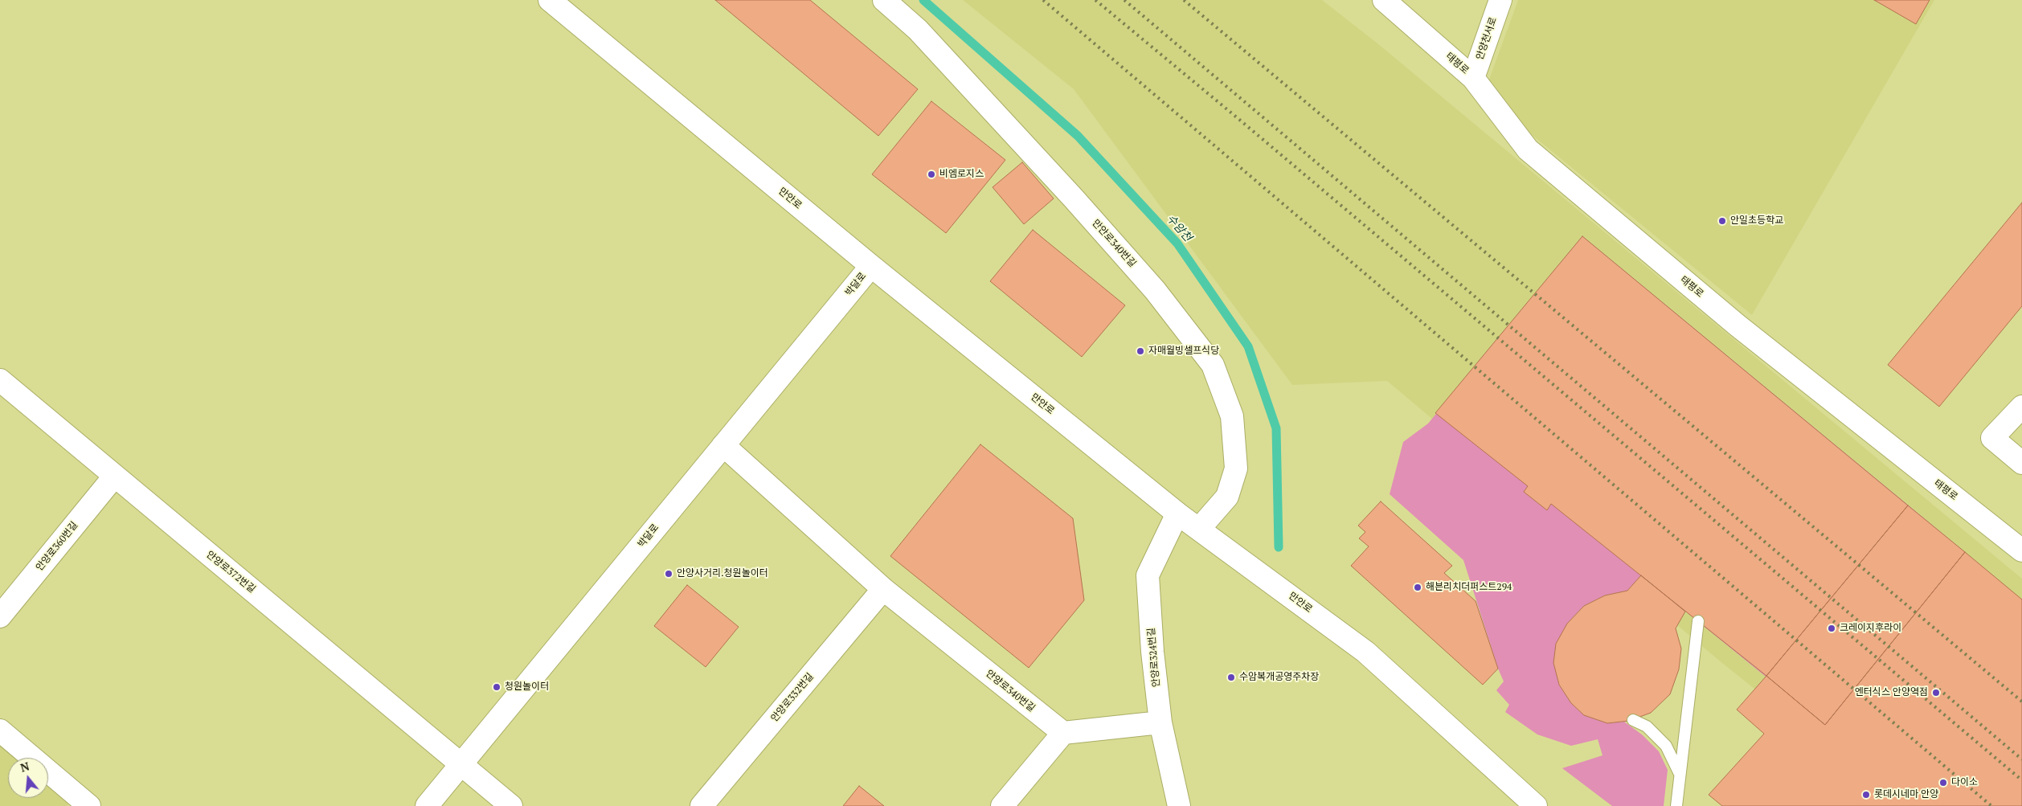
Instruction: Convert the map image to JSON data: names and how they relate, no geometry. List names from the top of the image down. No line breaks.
{"streets":{"street":["안양천서로","태평로","만안로","만안로340번길","박달로","안양로360번길","안양로372번길","안양로324번길","안양로340번길","안양로332번길"]},"crossings":[["안양천서로","태평로"],["만안로","만안로340번길"],["만안로","박달로"],["만안로","안양로324번길"],["박달로","안양로372번길"],["박달로","안양로340번길"],["안양로360번길","안양로372번길"],["안양로340번길","안양로332번길"]],"water":["수암천"],"places":["비엠로지스","안일초등학교","자매월빙셀프식당","안양사거리.청원놀이터","해븐리치더퍼스트294","크레이지후라이","수암복개공영주차장","청원놀이터","엔터식스 안양역점","다이소","롯데시네마 안양"],"north":"top"}
